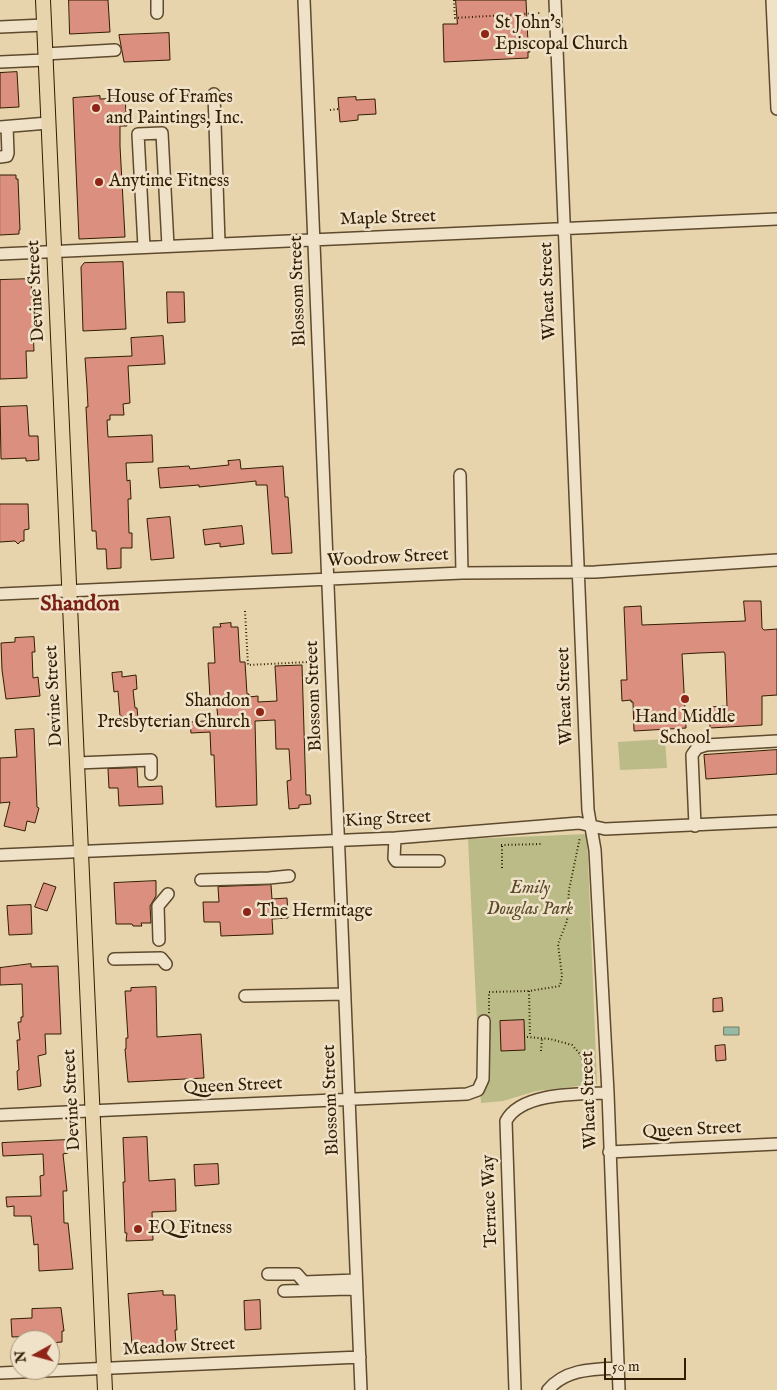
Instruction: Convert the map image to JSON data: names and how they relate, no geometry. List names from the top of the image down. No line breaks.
{"streets":{"main road":["Devine Street"],"street":["Maple Street","Blossom Street","Wheat Street","Woodrow Street","King Street","Queen Street","Terrace Way","Meadow Street"]},"crossings":[["Maple Street","Devine Street"],["Maple Street","Blossom Street"],["Maple Street","Wheat Street"],["Devine Street","Woodrow Street"],["Devine Street","King Street"],["Devine Street","Queen Street"],["Devine Street","Meadow Street"],["Blossom Street","Woodrow Street"],["Blossom Street","King Street"],["Blossom Street","Queen Street"],["Blossom Street","Meadow Street"],["Wheat Street","Woodrow Street"],["Wheat Street","King Street"],["Wheat Street","Queen Street"],["Wheat Street","Terrace Way"]],"districts":["Shandon"],"parks":["Emily Douglas Park"],"places":["St John's Episcopal Church","House of Frames and Paintings, Inc.","Anytime Fitness","Hand Middle School","Shandon Presbyterian Church","The Hermitage","EQ Fitness"],"scale_bar":"50 m","north":"left"}
